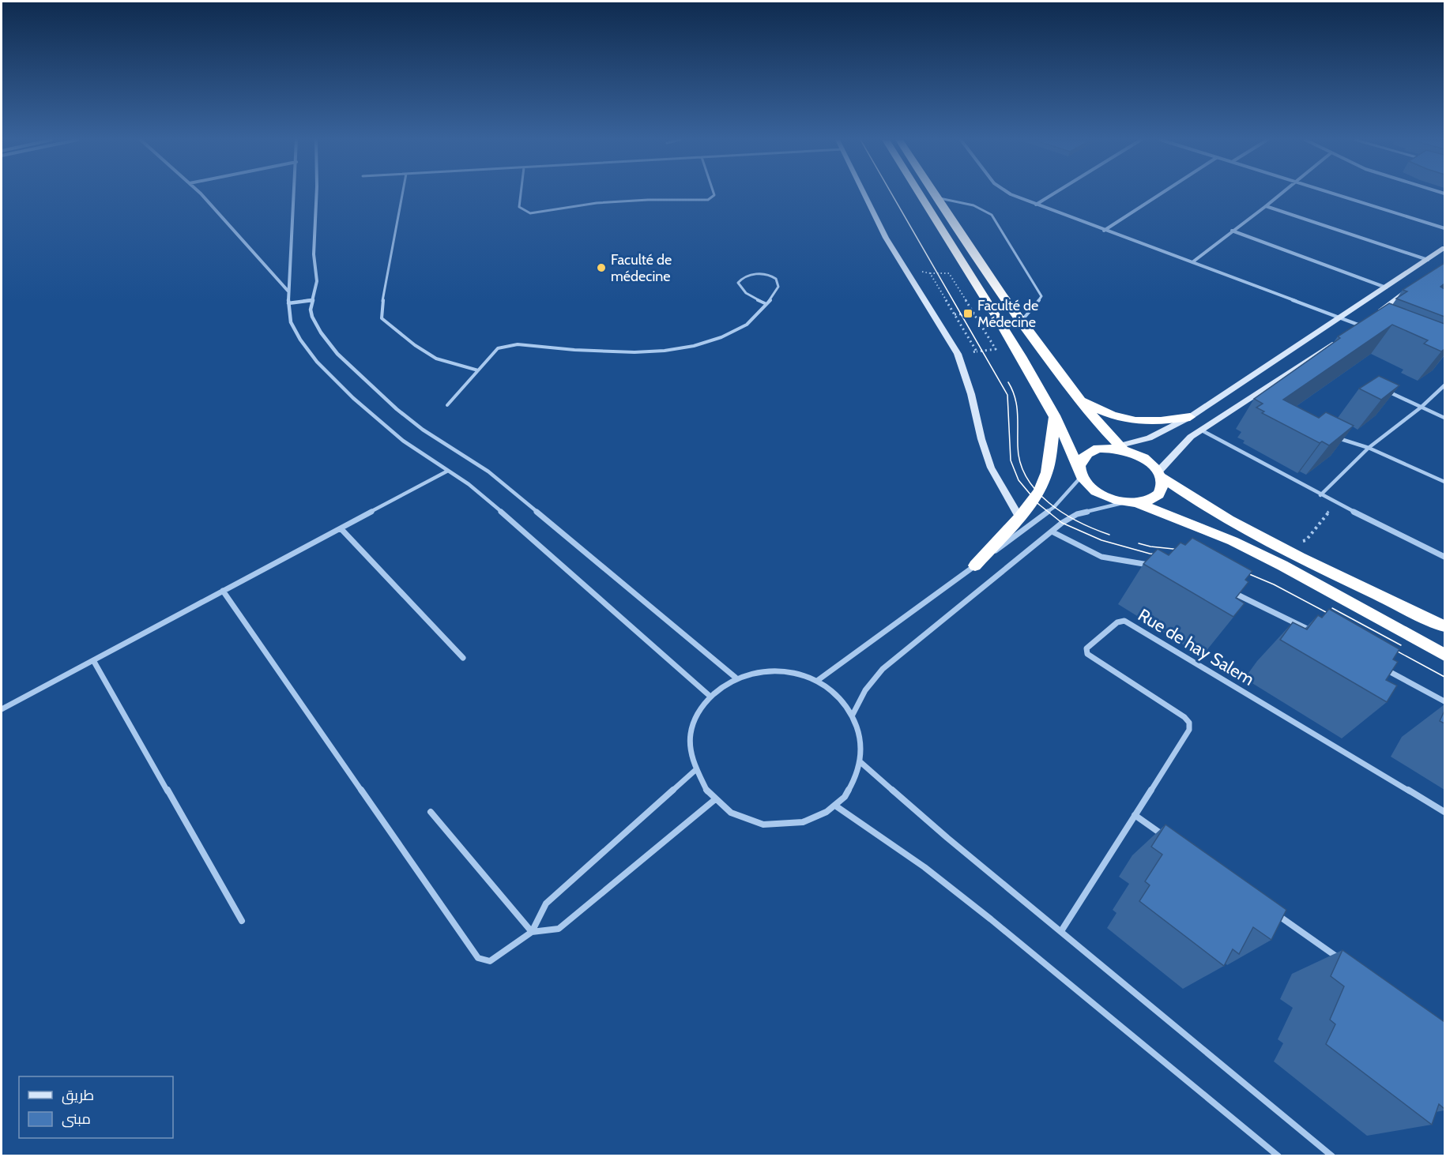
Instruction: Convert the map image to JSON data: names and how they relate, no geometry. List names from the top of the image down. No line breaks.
{"streets":{"street":["Rue de hay Salem"]},"places":{"other":["Faculté de médecine"],"transit":["Faculté de Médecine"]},"legend":["طريق","مبنى"]}
